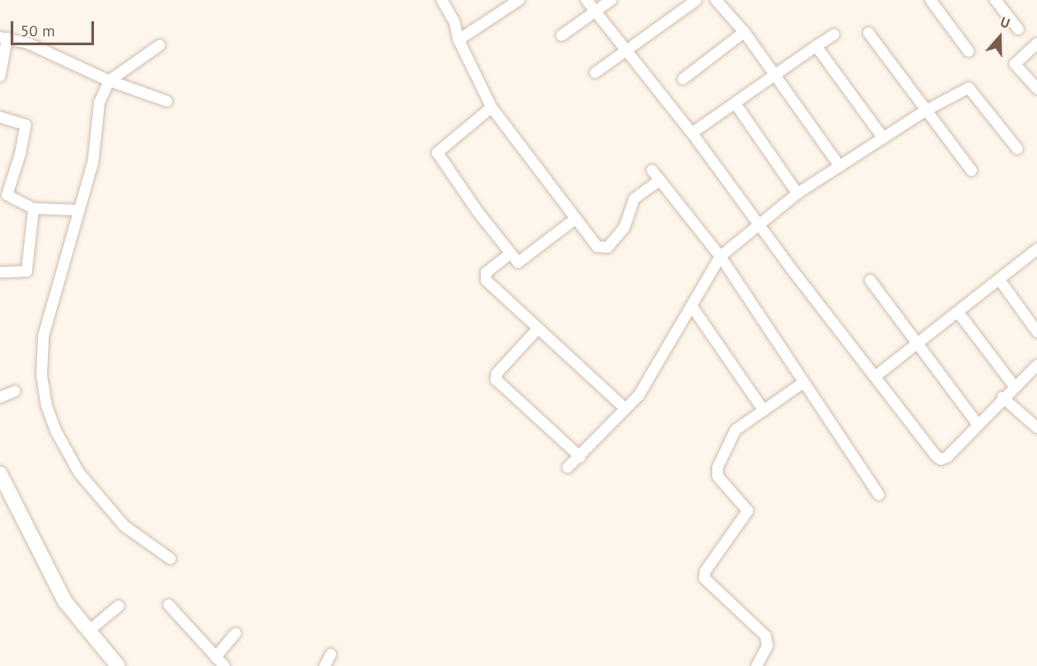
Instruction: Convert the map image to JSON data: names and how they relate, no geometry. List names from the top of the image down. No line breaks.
{"scale_bar":"50 m","north":"top"}
